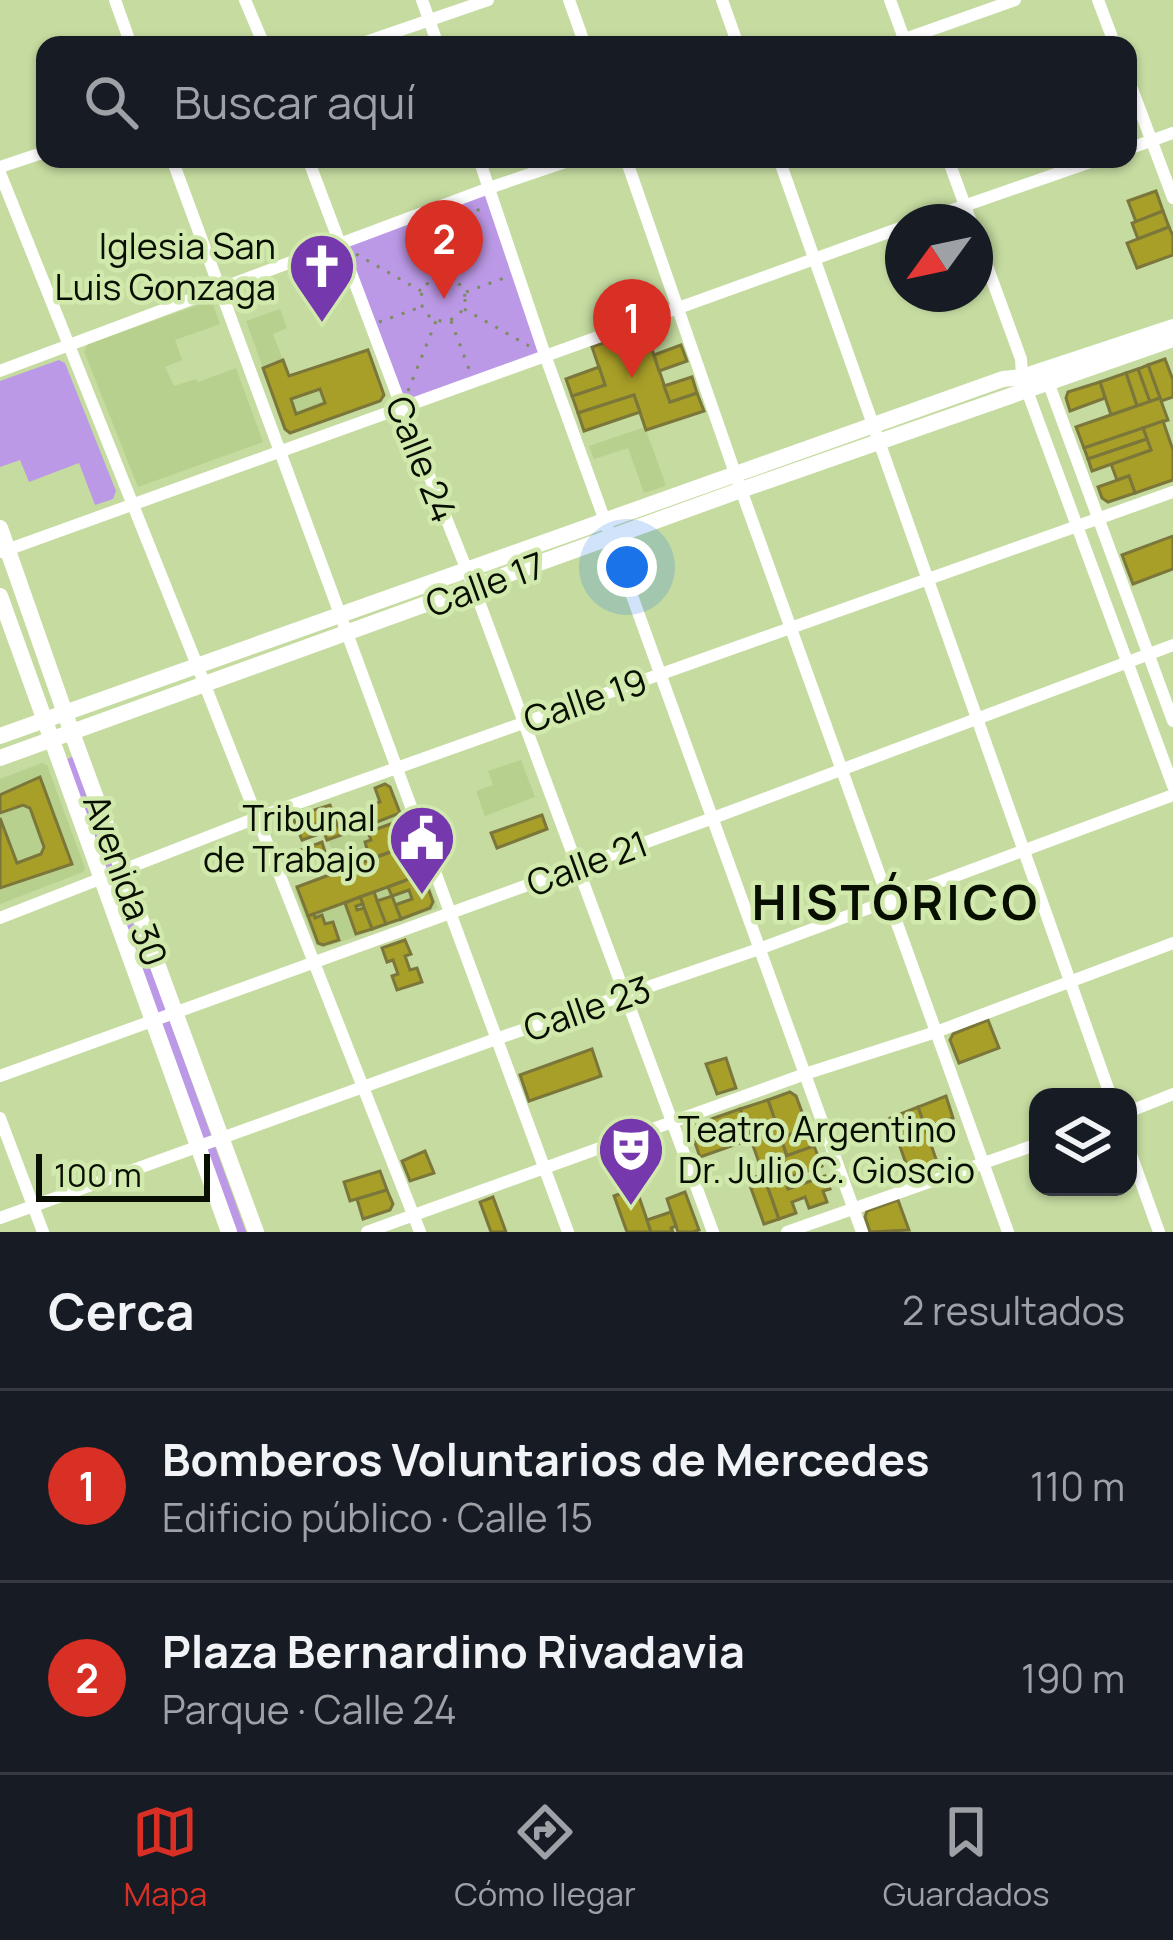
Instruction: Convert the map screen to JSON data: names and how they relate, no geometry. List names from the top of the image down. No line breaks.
{"streets":{"main road":["Calle 17","Avenida 30"],"street":["Calle 24","Calle 19","Calle 21","Calle 23"]},"crossings":[["Calle 24","Calle 17"],["Calle 24","Calle 19"],["Calle 24","Calle 21"],["Calle 24","Calle 23"],["Calle 17","Avenida 30"],["Calle 19","Avenida 30"],["Calle 21","Avenida 30"],["Avenida 30","Calle 23"]],"districts":["HISTÓRICO"],"places":{"church":["Iglesia San Luis Gonzaga"],"public building":["Tribunal de Trabajo"],"theatre":["Teatro Argentino Dr. Julio C. Gioscio"]},"scale_bar":"100 m","north":"bottom left","page":{"search":"Buscar aquí","pins":["2","1"],"scale":"100 m","heading":["Cerca","2 resultados"],"list":[{"mark":"1","name":"Bomberos Voluntarios de Mercedes","note":"Edificio público · Calle 15","value":"110 m"},{"mark":"2","name":"Plaza Bernardino Rivadavia","note":"Parque · Calle 24","value":"190 m"}],"nav":["Mapa","Cómo llegar","Guardados"]}}
